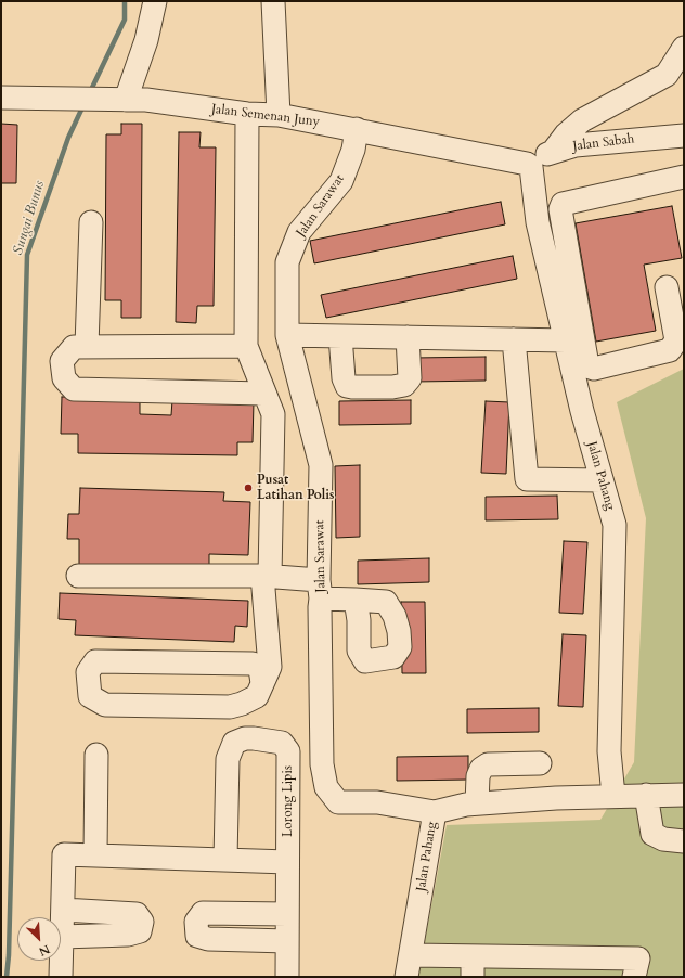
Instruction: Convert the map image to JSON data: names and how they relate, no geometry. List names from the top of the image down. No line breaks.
{"streets":{"street":["Jalan Semenan Juny","Jalan Sabah","Jalan Sarawat","Jalan Pahang","Lorong Lipis"]},"crossings":[["Jalan Semenan Juny","Jalan Sabah"],["Jalan Semenan Juny","Jalan Sarawat"],["Jalan Semenan Juny","Jalan Pahang"],["Jalan Sabah","Jalan Pahang"],["Jalan Sarawat","Jalan Pahang"]],"water":["Sungai Bunus"],"places":["Pusat Latihan Polis"],"north":"bottom right"}
